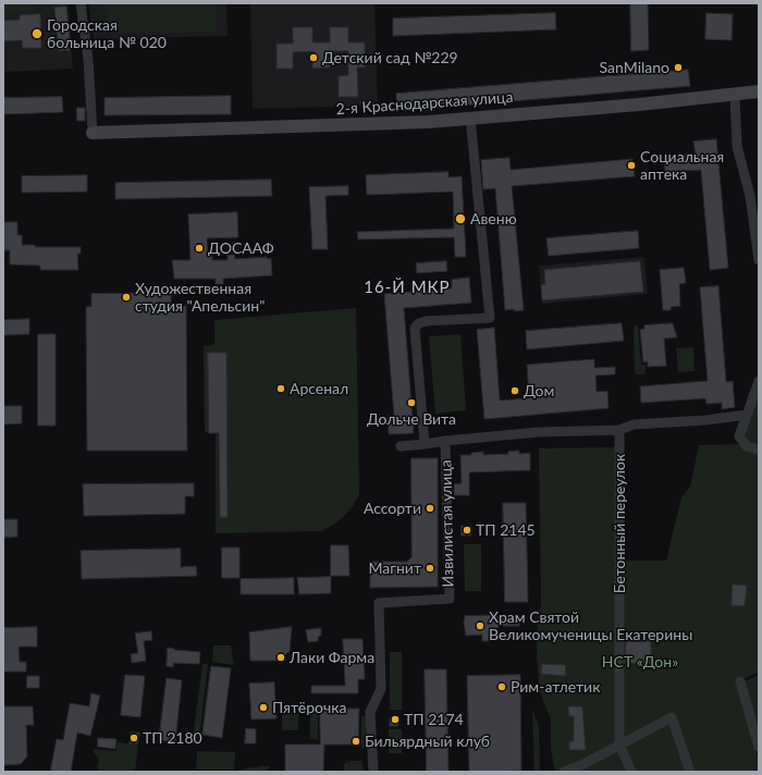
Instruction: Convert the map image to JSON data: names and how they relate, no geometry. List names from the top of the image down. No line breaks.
{"streets":{"street":["2-я Краснодарская улица","Извилистая улица","Бетонный переулок"]},"crossings":[["2-я Краснодарская улица","Извилистая улица"],["Извилистая улица","Бетонный переулок"]],"districts":["16-Й МКР"],"parks":["НСТ «Дон»"],"places":["Городская больница № 020","Детский сад №229","SanMilano","Социальная аптека","Авеню","ДОСААФ","Художественная студия \"Апельсин\"","Арсенал","Дом","Дольче Вита","Ассорти","ТП 2145","Магнит","Храм Святой Великомученицы Екатерины","Лаки Фарма","Рим-атлетик","Пятёрочка","ТП 2174","ТП 2180","Бильярдный клуб"]}
